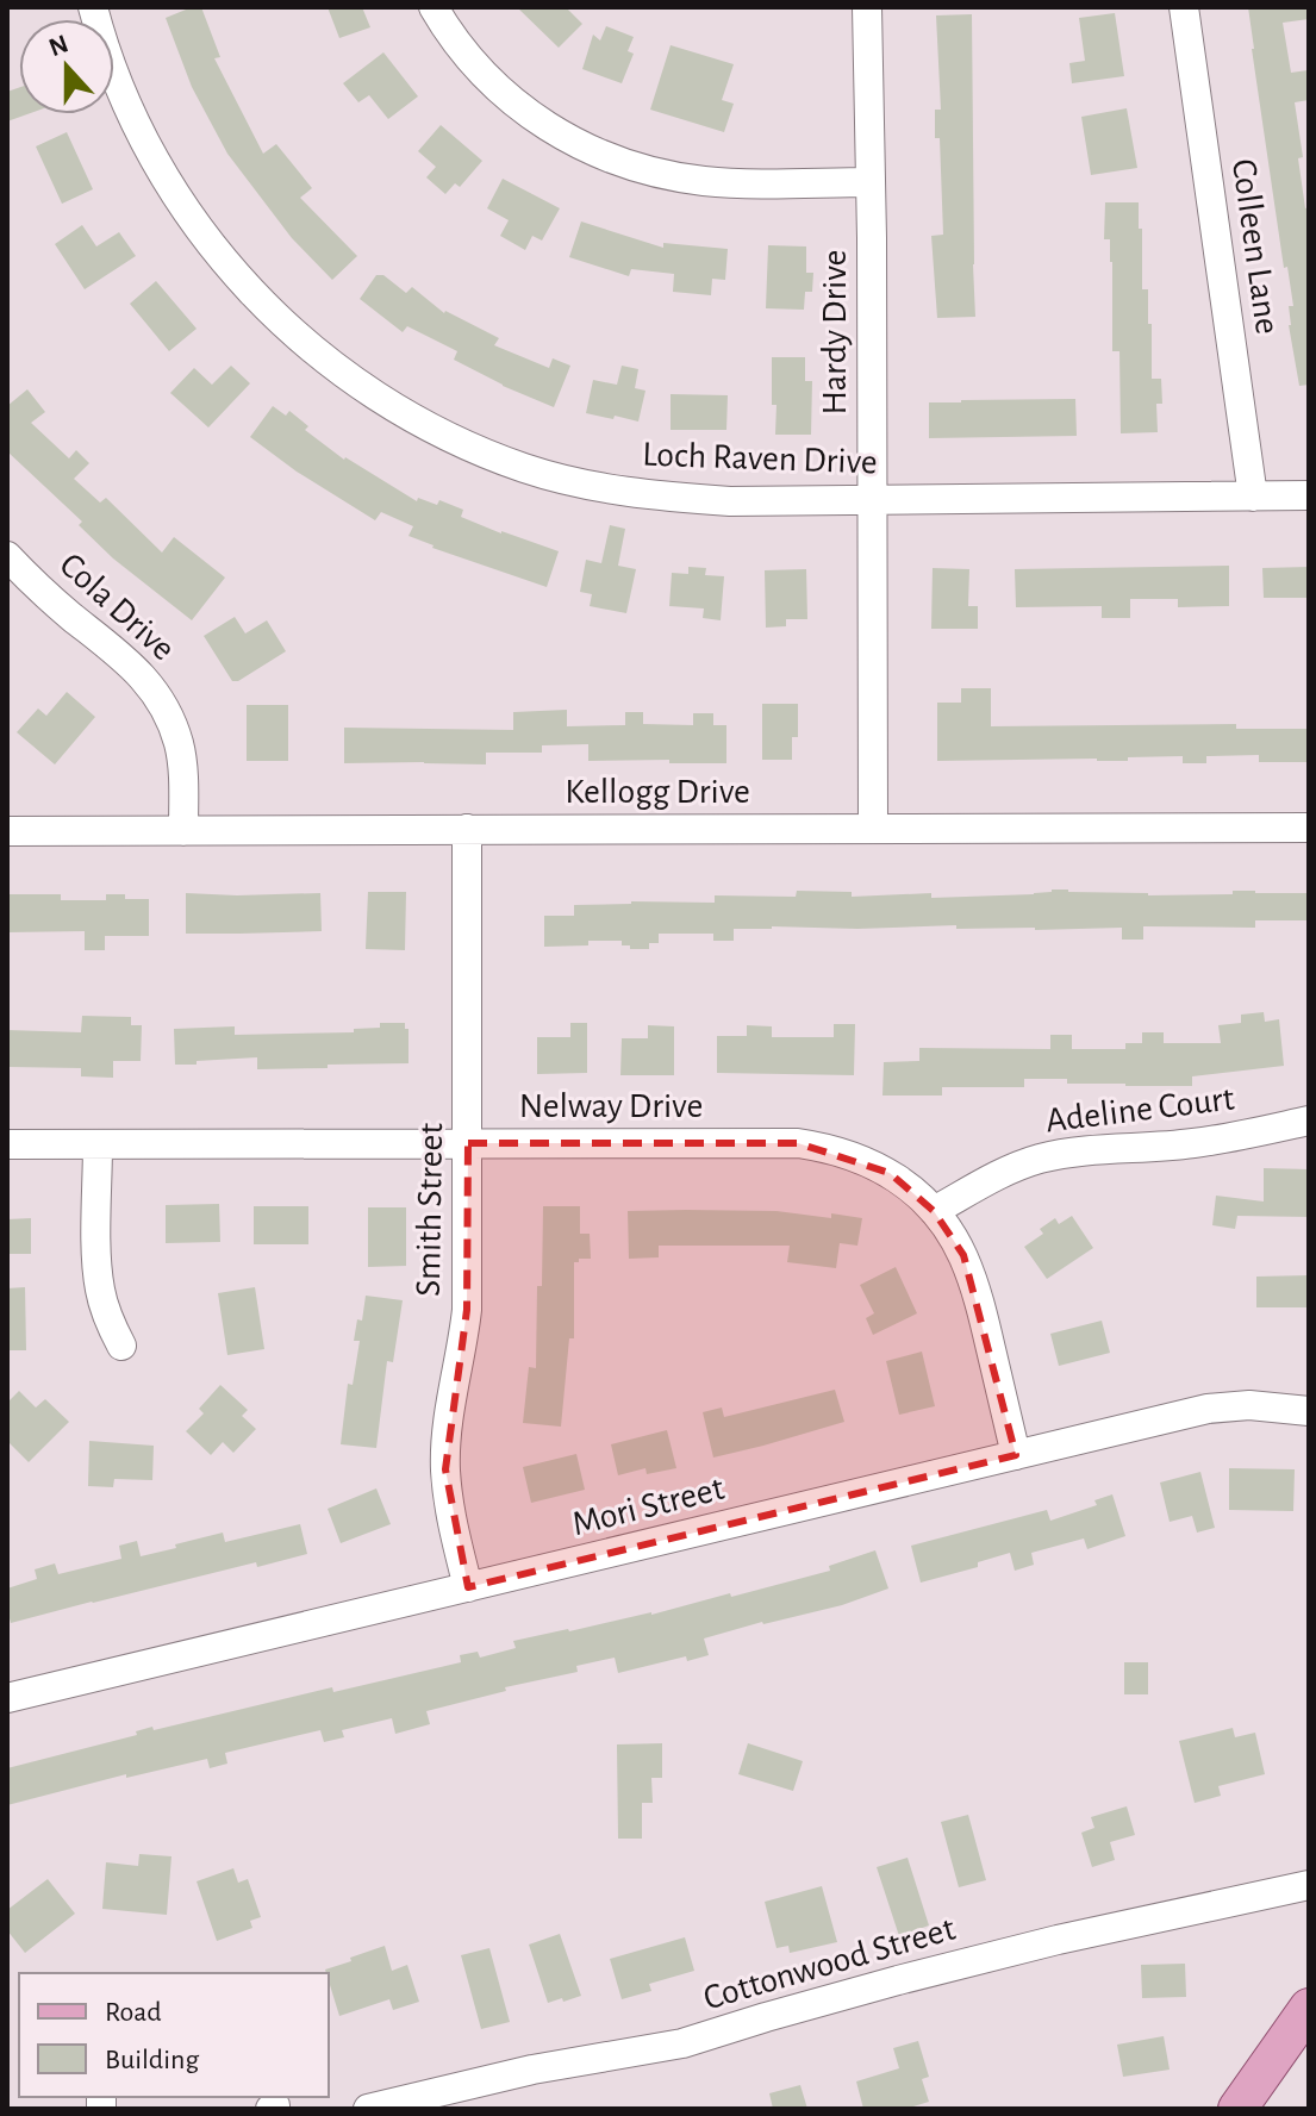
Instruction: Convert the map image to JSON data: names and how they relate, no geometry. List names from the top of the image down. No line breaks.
{"streets":{"street":["Colleen Lane","Hardy Drive","Loch Raven Drive","Cola Drive","Kellogg Drive","Nelway Drive","Adeline Court","Smith Street","Mori Street","Cottonwood Street"]},"crossings":[["Colleen Lane","Loch Raven Drive"],["Hardy Drive","Loch Raven Drive"],["Hardy Drive","Kellogg Drive"],["Cola Drive","Kellogg Drive"],["Kellogg Drive","Smith Street"],["Nelway Drive","Adeline Court"],["Nelway Drive","Smith Street"],["Nelway Drive","Mori Street"],["Smith Street","Mori Street"]],"legend":["Road","Building"],"north":"top"}
